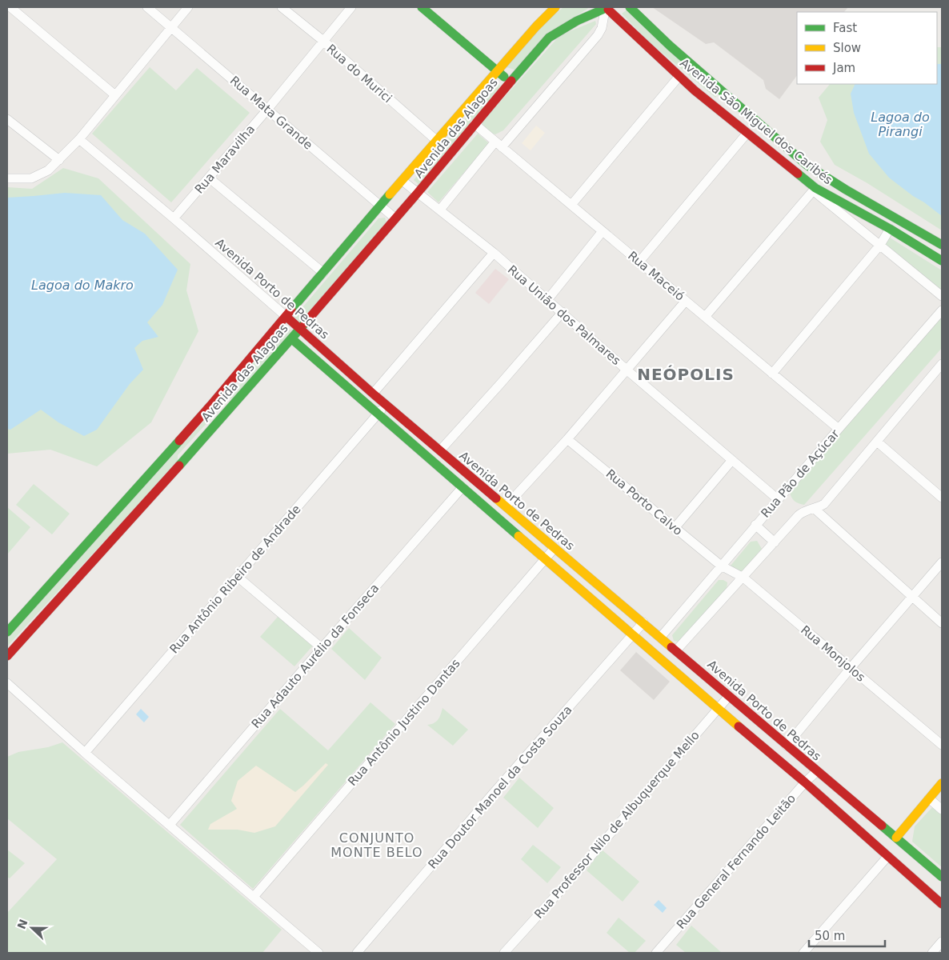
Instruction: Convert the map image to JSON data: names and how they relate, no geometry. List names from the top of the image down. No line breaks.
{"streets":{"main road":["Avenida São Miguel dos Caribés","Avenida das Alagoas","Avenida Porto de Pedras"],"street":["Rua do Murici","Rua Mata Grande","Rua Maravilha","Rua Maceió","Rua União dos Palmares","Rua Pão de Açúcar","Rua Porto Calvo","Rua Antônio Ribeiro de Andrade","Rua Monjolos","Rua Adauto Aurélio da Fonseca","Rua Antônio Justino Dantas","Rua Doutor Manoel da Costa Souza","Rua Professor Nilo de Albuquerque Mello","Rua General Fernando Leitão"]},"crossings":[["Rua do Murici","Avenida das Alagoas"],["Rua do Murici","Rua Maravilha"],["Rua Mata Grande","Avenida das Alagoas"],["Rua Mata Grande","Rua Maravilha"],["Avenida São Miguel dos Caribés","Avenida das Alagoas"],["Avenida das Alagoas","Rua Maceió"],["Avenida das Alagoas","Avenida Porto de Pedras"],["Avenida das Alagoas","Rua União dos Palmares"],["Rua Maravilha","Avenida Porto de Pedras"],["Rua Maceió","Rua Pão de Açúcar"],["Avenida Porto de Pedras","Rua Pão de Açúcar"],["Avenida Porto de Pedras","Rua Antônio Ribeiro de Andrade"],["Avenida Porto de Pedras","Rua Adauto Aurélio da Fonseca"],["Avenida Porto de Pedras","Rua Antônio Justino Dantas"],["Avenida Porto de Pedras","Rua Doutor Manoel da Costa Souza"],["Avenida Porto de Pedras","Rua Professor Nilo de Albuquerque Mello"],["Avenida Porto de Pedras","Rua General Fernando Leitão"],["Rua União dos Palmares","Rua Pão de Açúcar"],["Rua Pão de Açúcar","Rua Porto Calvo"],["Rua Pão de Açúcar","Rua Monjolos"],["Rua Porto Calvo","Rua Monjolos"]],"districts":["NEÓPOLIS","CONJUNTO MONTE BELO"],"water":["Lagoa do Pirangi","Lagoa do Makro"],"legend":["Fast","Slow","Jam"],"scale_bar":"50 m","north":"left"}
